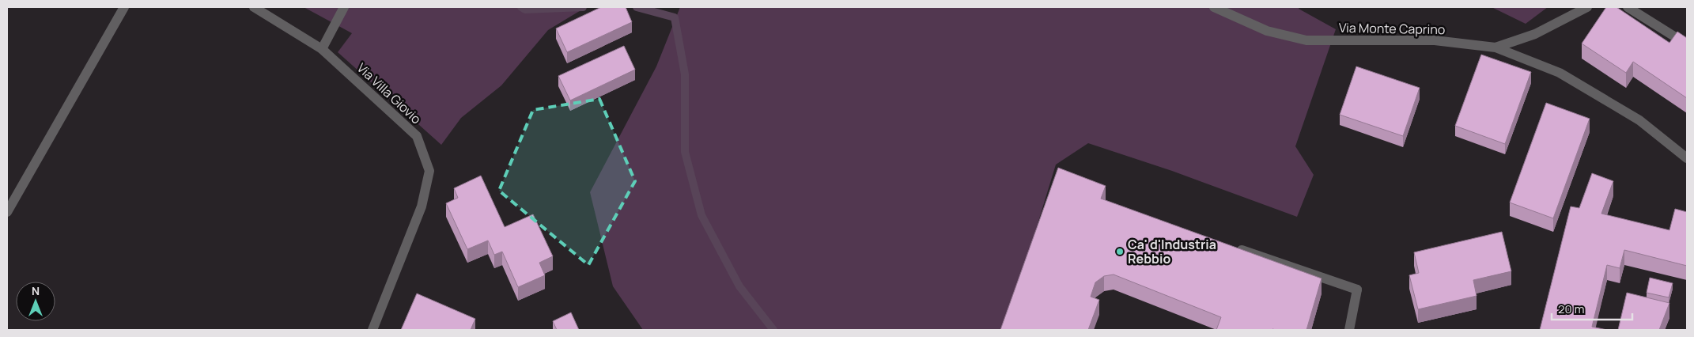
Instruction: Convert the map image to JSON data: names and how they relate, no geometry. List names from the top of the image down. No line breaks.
{"streets":{"street":["Via Monte Caprino","Via Villa Giovio"]},"places":["Ca' d'Industria Rebbio"],"scale_bar":"20 m","north":"top"}
